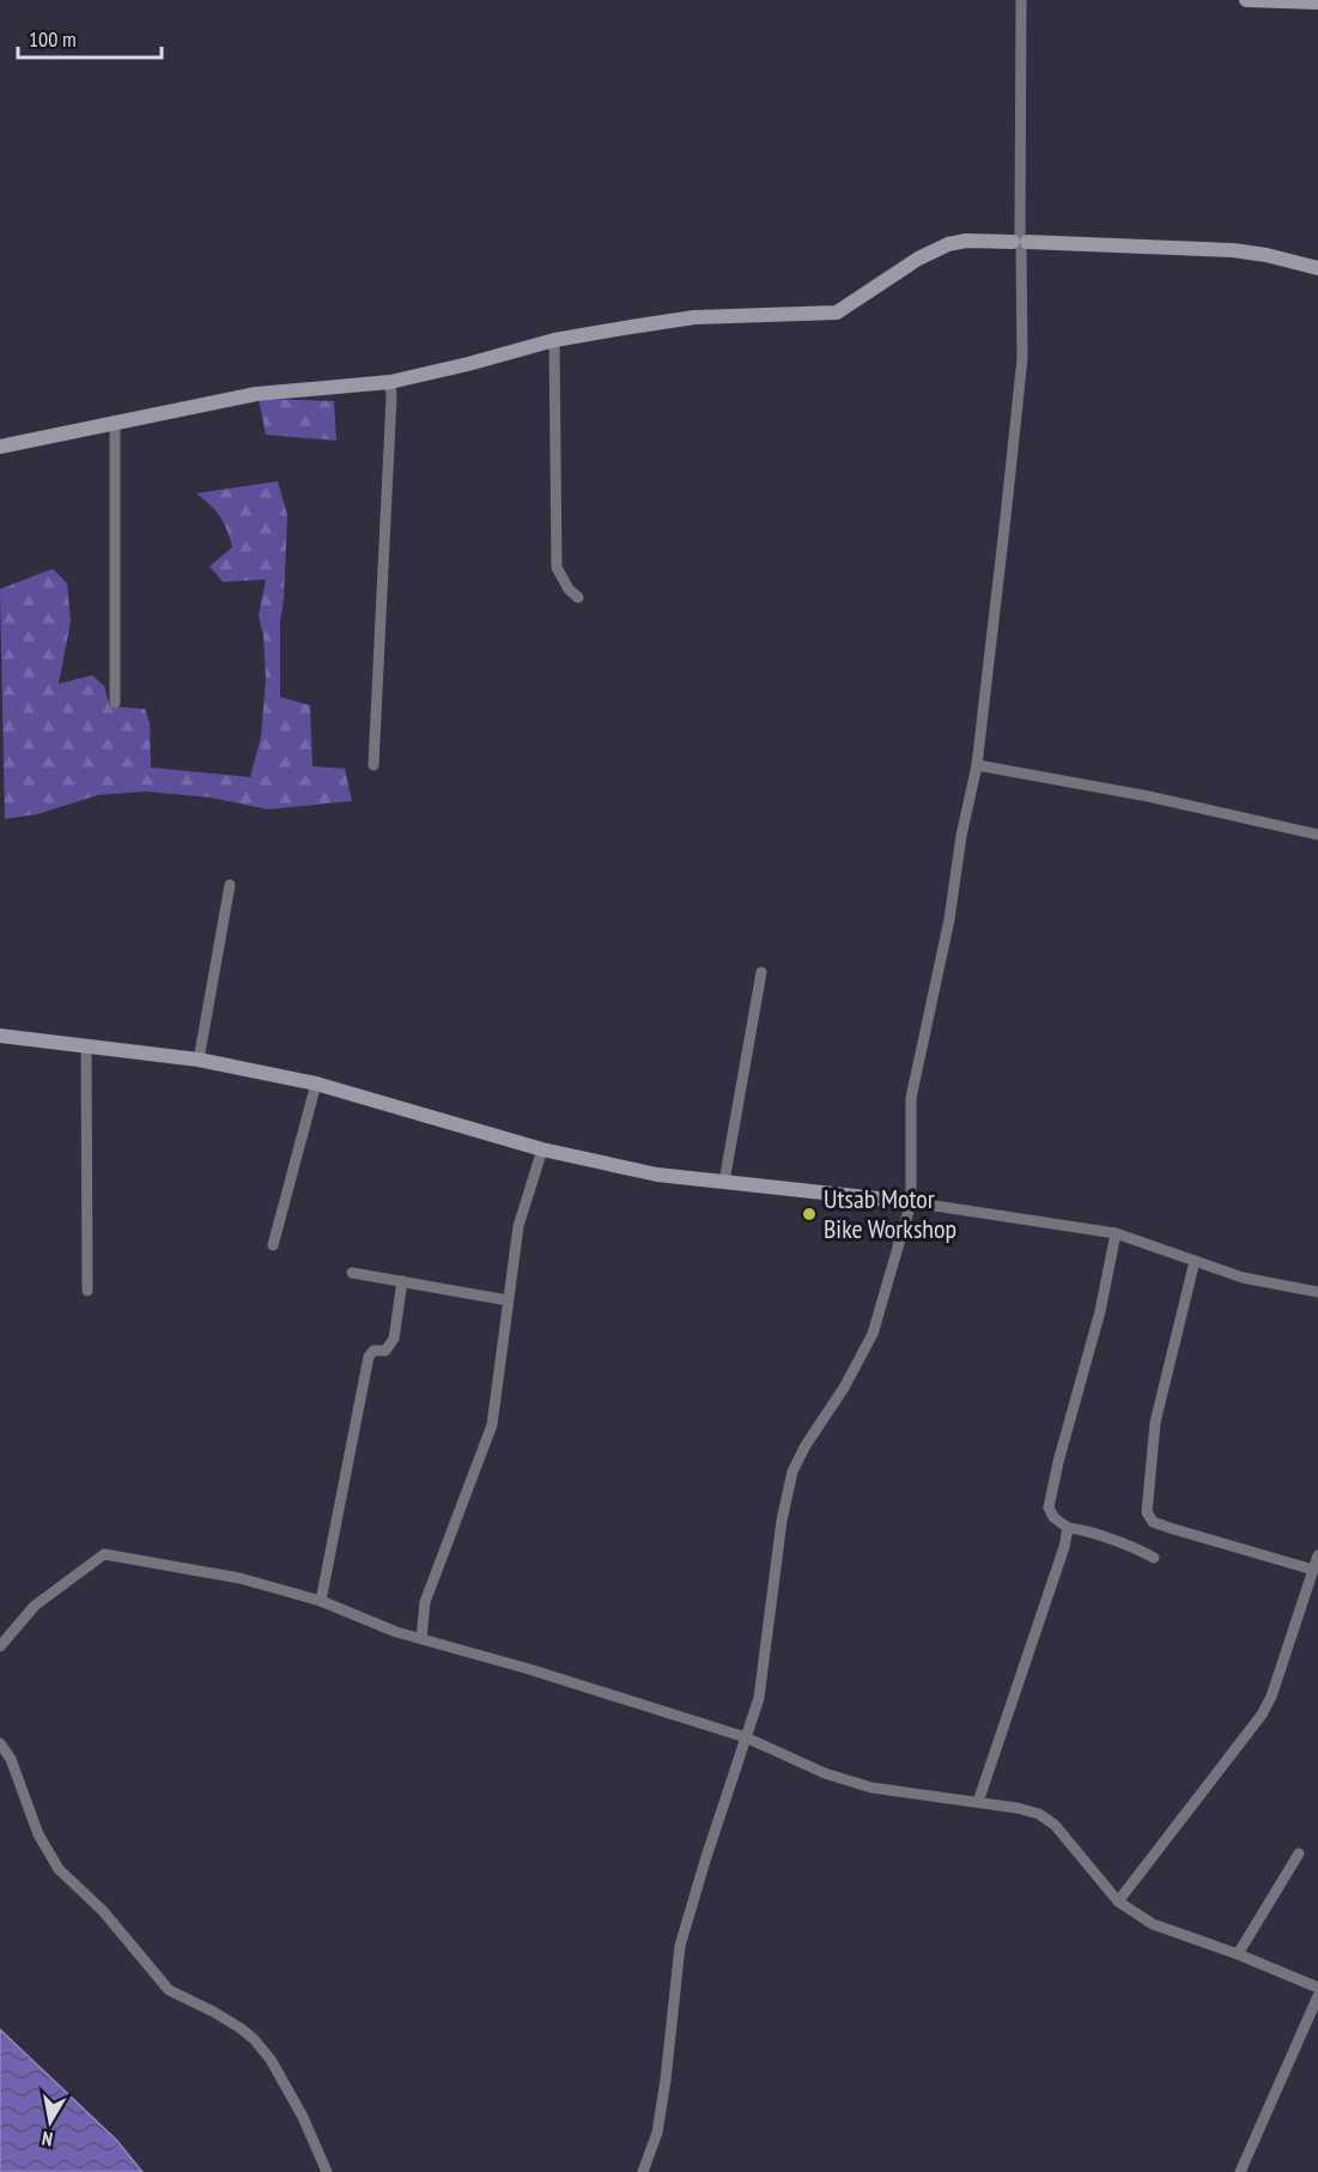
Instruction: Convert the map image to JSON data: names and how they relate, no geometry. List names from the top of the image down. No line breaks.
{"places":["Utsab Motor Bike Workshop"],"scale_bar":"100 m","north":"bottom"}
